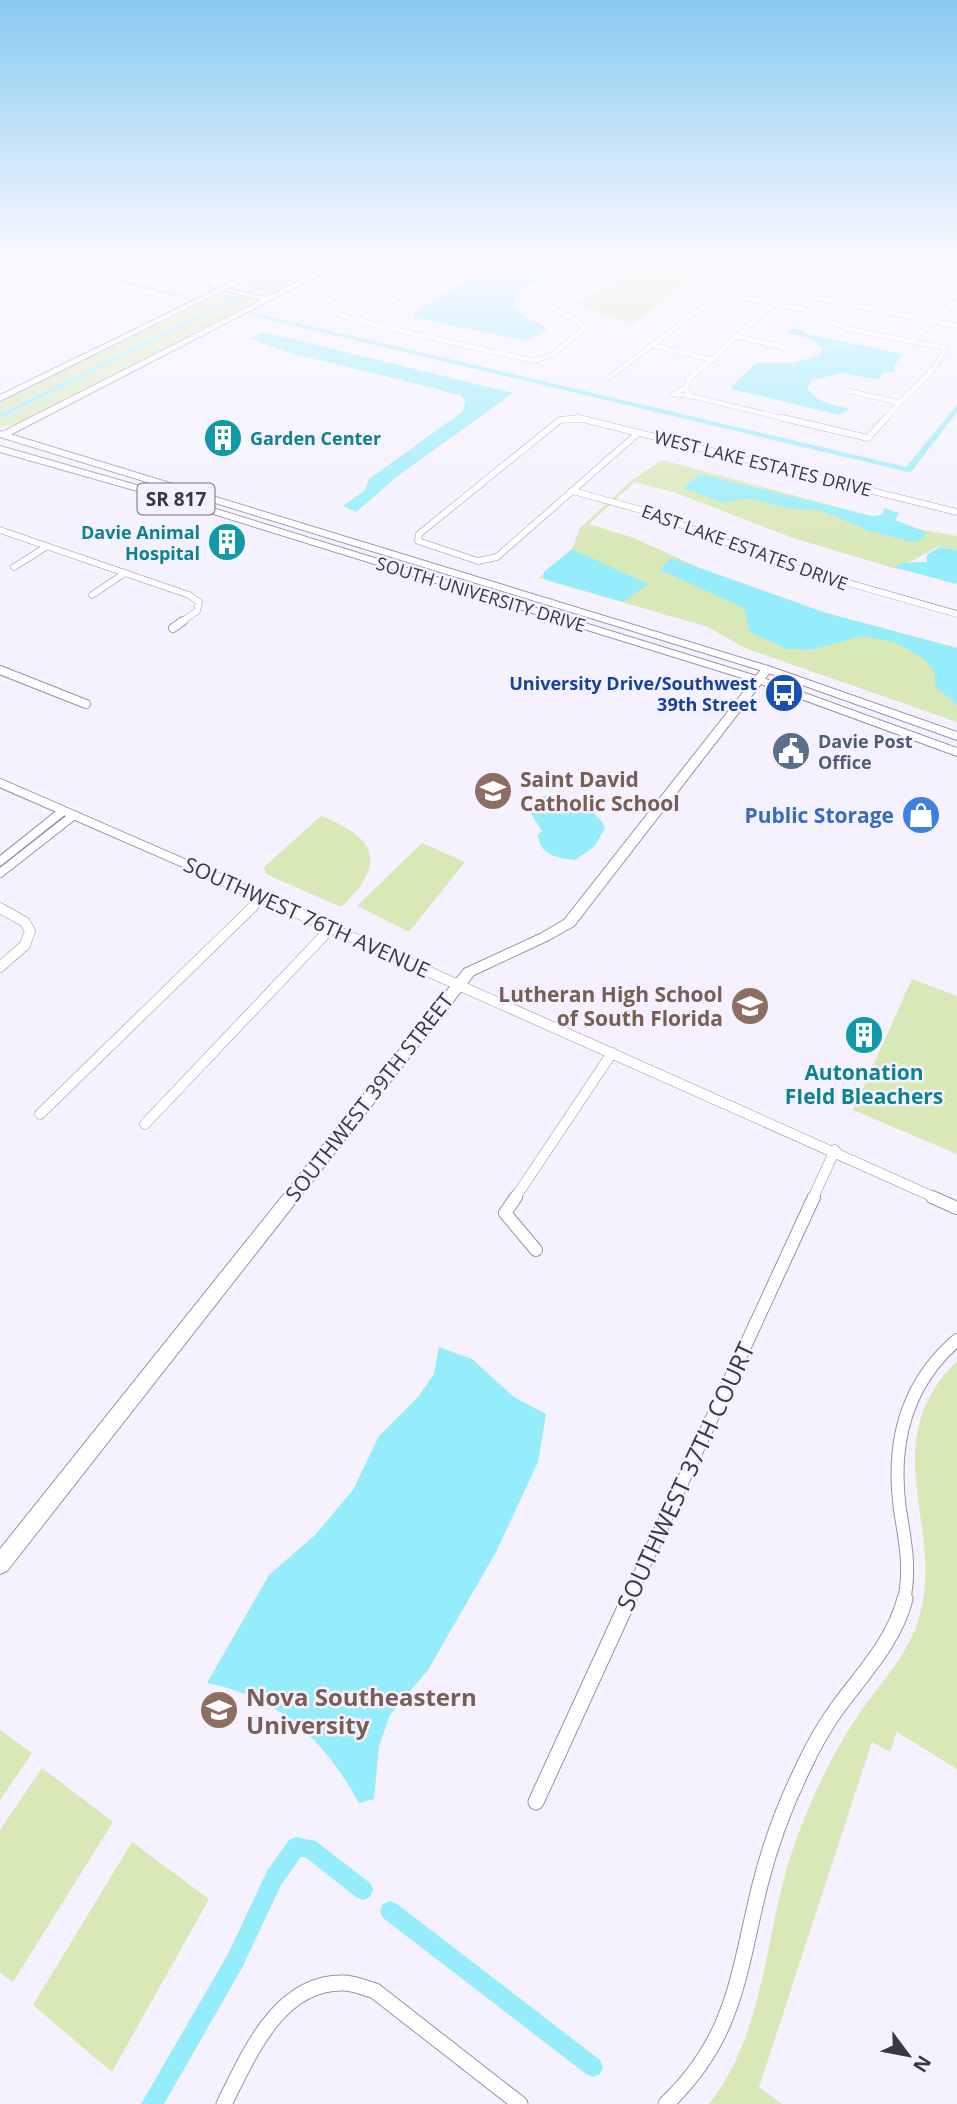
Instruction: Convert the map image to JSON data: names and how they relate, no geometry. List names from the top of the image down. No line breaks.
{"streets":{"main road":["SR 817","SOUTH UNIVERSITY DRIVE"],"street":["WEST LAKE ESTATES DRIVE","EAST LAKE ESTATES DRIVE","SOUTHWEST 76TH AVENUE","SOUTHWEST 39TH STREET","SOUTHWEST 37TH COURT"]},"crossings":[["WEST LAKE ESTATES DRIVE","EAST LAKE ESTATES DRIVE"],["SOUTH UNIVERSITY DRIVE","SOUTHWEST 39TH STREET"],["SOUTHWEST 76TH AVENUE","SOUTHWEST 39TH STREET"],["SOUTHWEST 76TH AVENUE","SOUTHWEST 37TH COURT"]],"places":{"building":["Garden Center","Davie Animal Hospital","Autonation FIeld Bleachers"],"bus stop":["University Drive/Southwest 39th Street"],"public building":["Davie Post Office"],"school or university":["Saint David Catholic School","Lutheran High School of South Florida","Nova Southeastern University"],"shop":["Public Storage"]},"north":"bottom right"}
